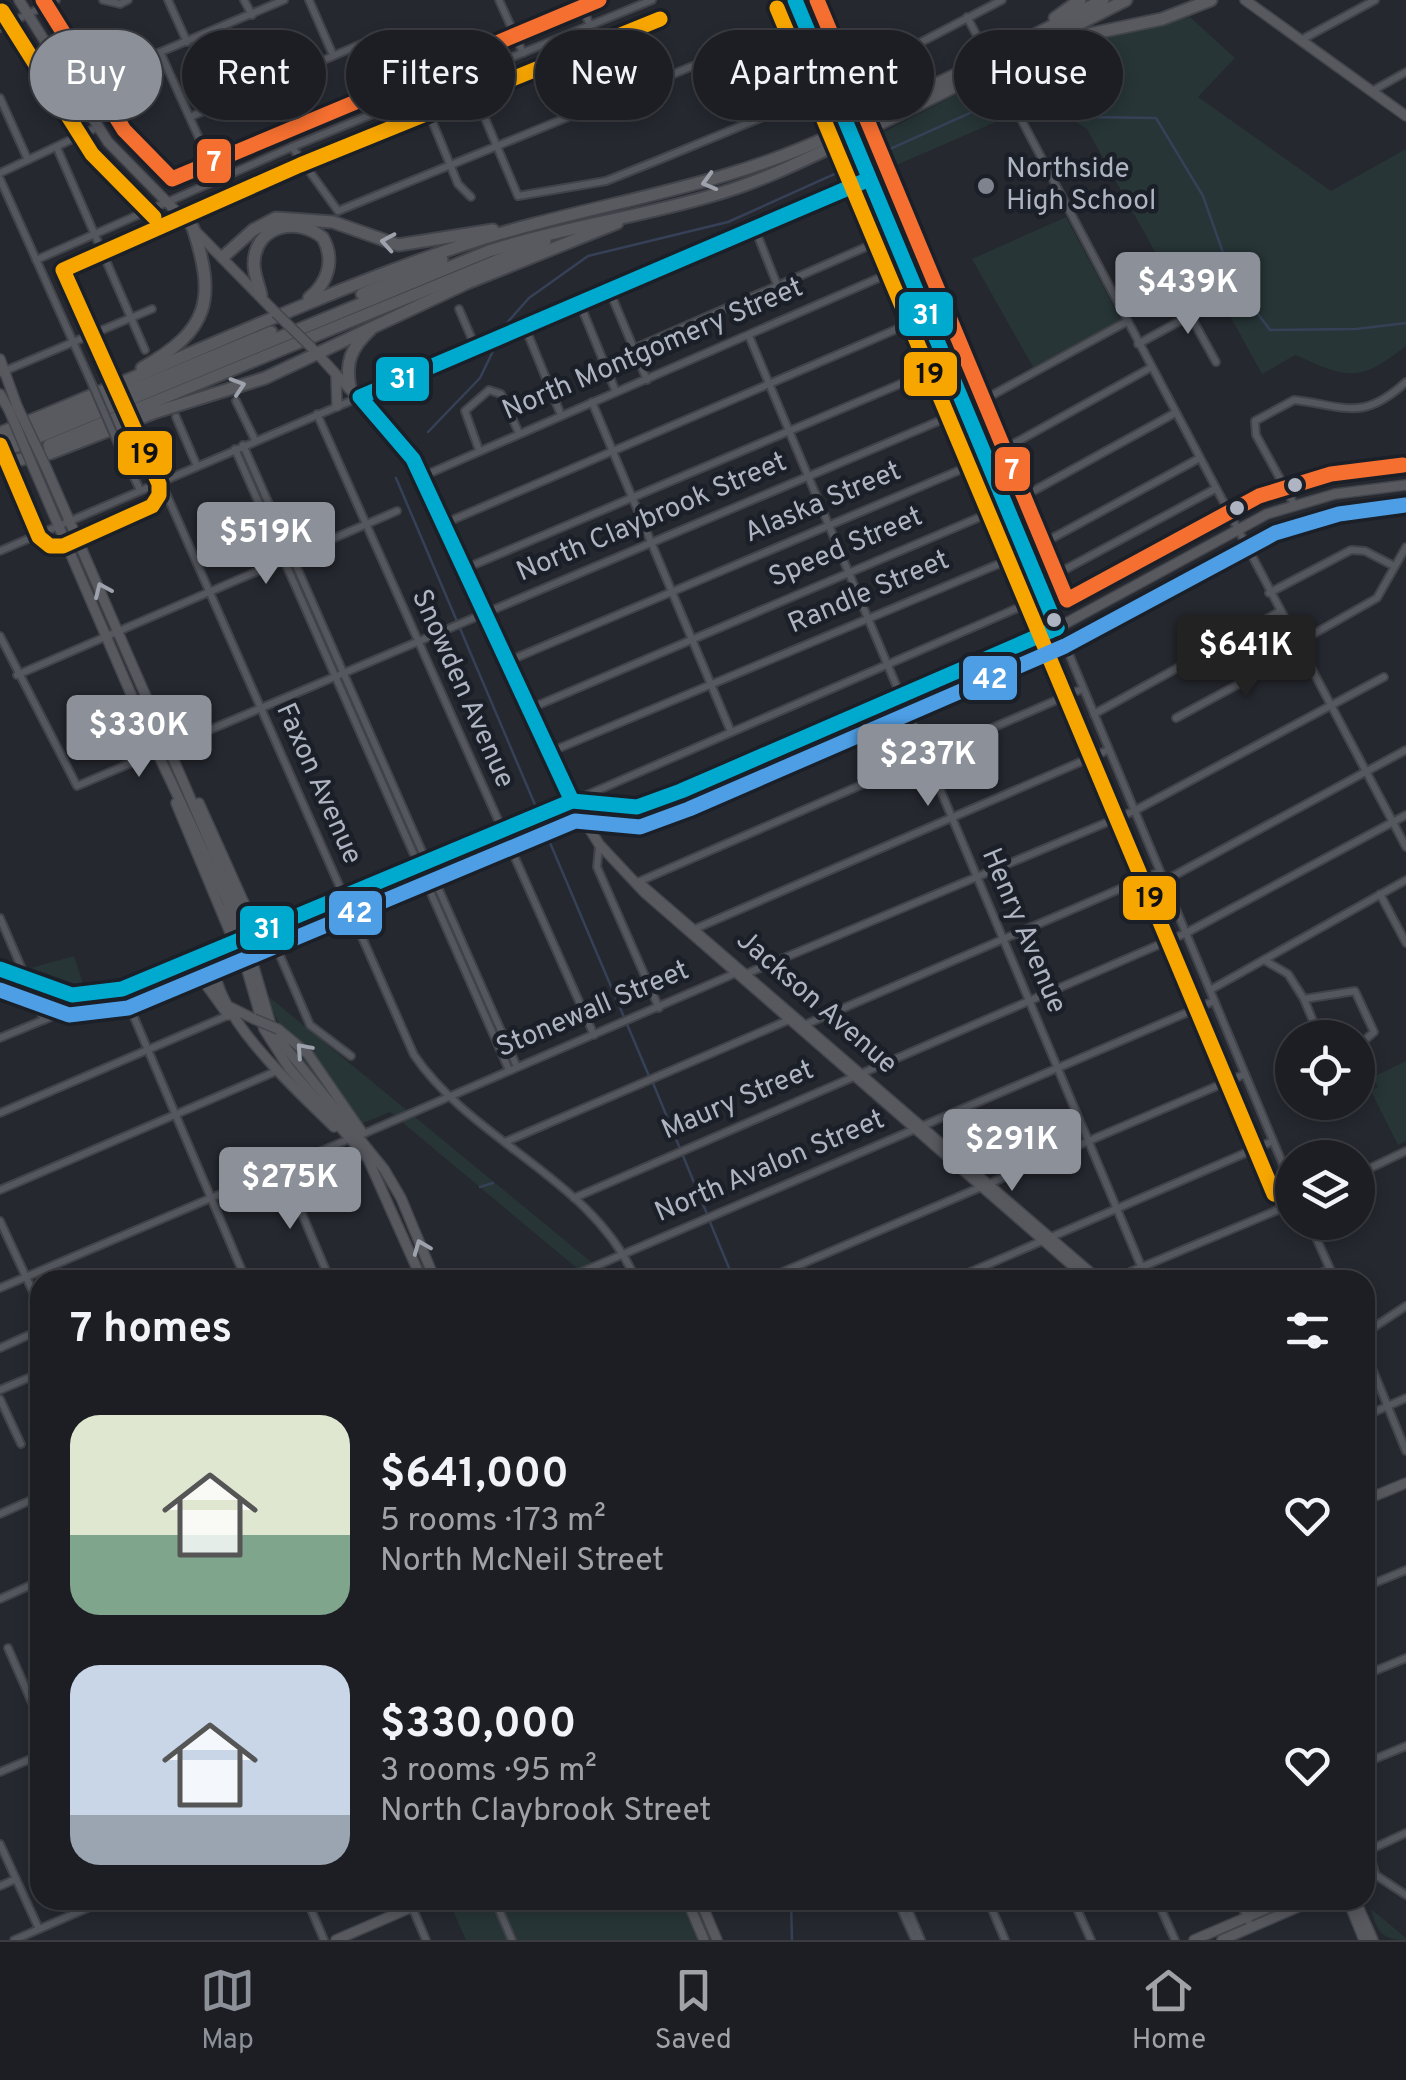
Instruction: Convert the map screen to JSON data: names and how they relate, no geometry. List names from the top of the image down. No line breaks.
{"streets":{"main road":["Jackson Avenue"],"street":["North Montgomery Street","Alaska Street","North Claybrook Street","Speed Street","Randle Street","Snowden Avenue","Faxon Avenue","Henry Avenue","Stonewall Street","Maury Street","North Avalon Street"]},"crossings":[["North Montgomery Street","Henry Avenue"],["North Montgomery Street","Jackson Avenue"],["Alaska Street","Henry Avenue"],["Alaska Street","Jackson Avenue"],["North Claybrook Street","Snowden Avenue"],["North Claybrook Street","Faxon Avenue"],["North Claybrook Street","Henry Avenue"],["North Claybrook Street","Jackson Avenue"],["Speed Street","Henry Avenue"],["Speed Street","Jackson Avenue"],["Randle Street","Henry Avenue"],["Randle Street","Jackson Avenue"],["Snowden Avenue","Stonewall Street"],["Faxon Avenue","Stonewall Street"],["Faxon Avenue","Maury Street"],["Faxon Avenue","North Avalon Street"],["Henry Avenue","Stonewall Street"],["Henry Avenue","Maury Street"],["Henry Avenue","North Avalon Street"],["Jackson Avenue","Stonewall Street"],["Jackson Avenue","Maury Street"],["Jackson Avenue","North Avalon Street"]],"places":["Northside High School"],"lines":["transit line 31","transit line 7","transit line 19","transit line 42"],"page":{"chip":["Buy","Rent","Filters","New","Apartment","House"],"price":["$439K","$519K","$641K","$330K","$237K","$291K","$275K"],"heading":"7 homes","list":[{"name":"$641,000","note":"5 rooms · 173 m² · North McNeil Street"},{"name":"$330,000","note":"3 rooms · 95 m² · North Claybrook Street"}],"tabs":["Map","Saved","Home"]}}
